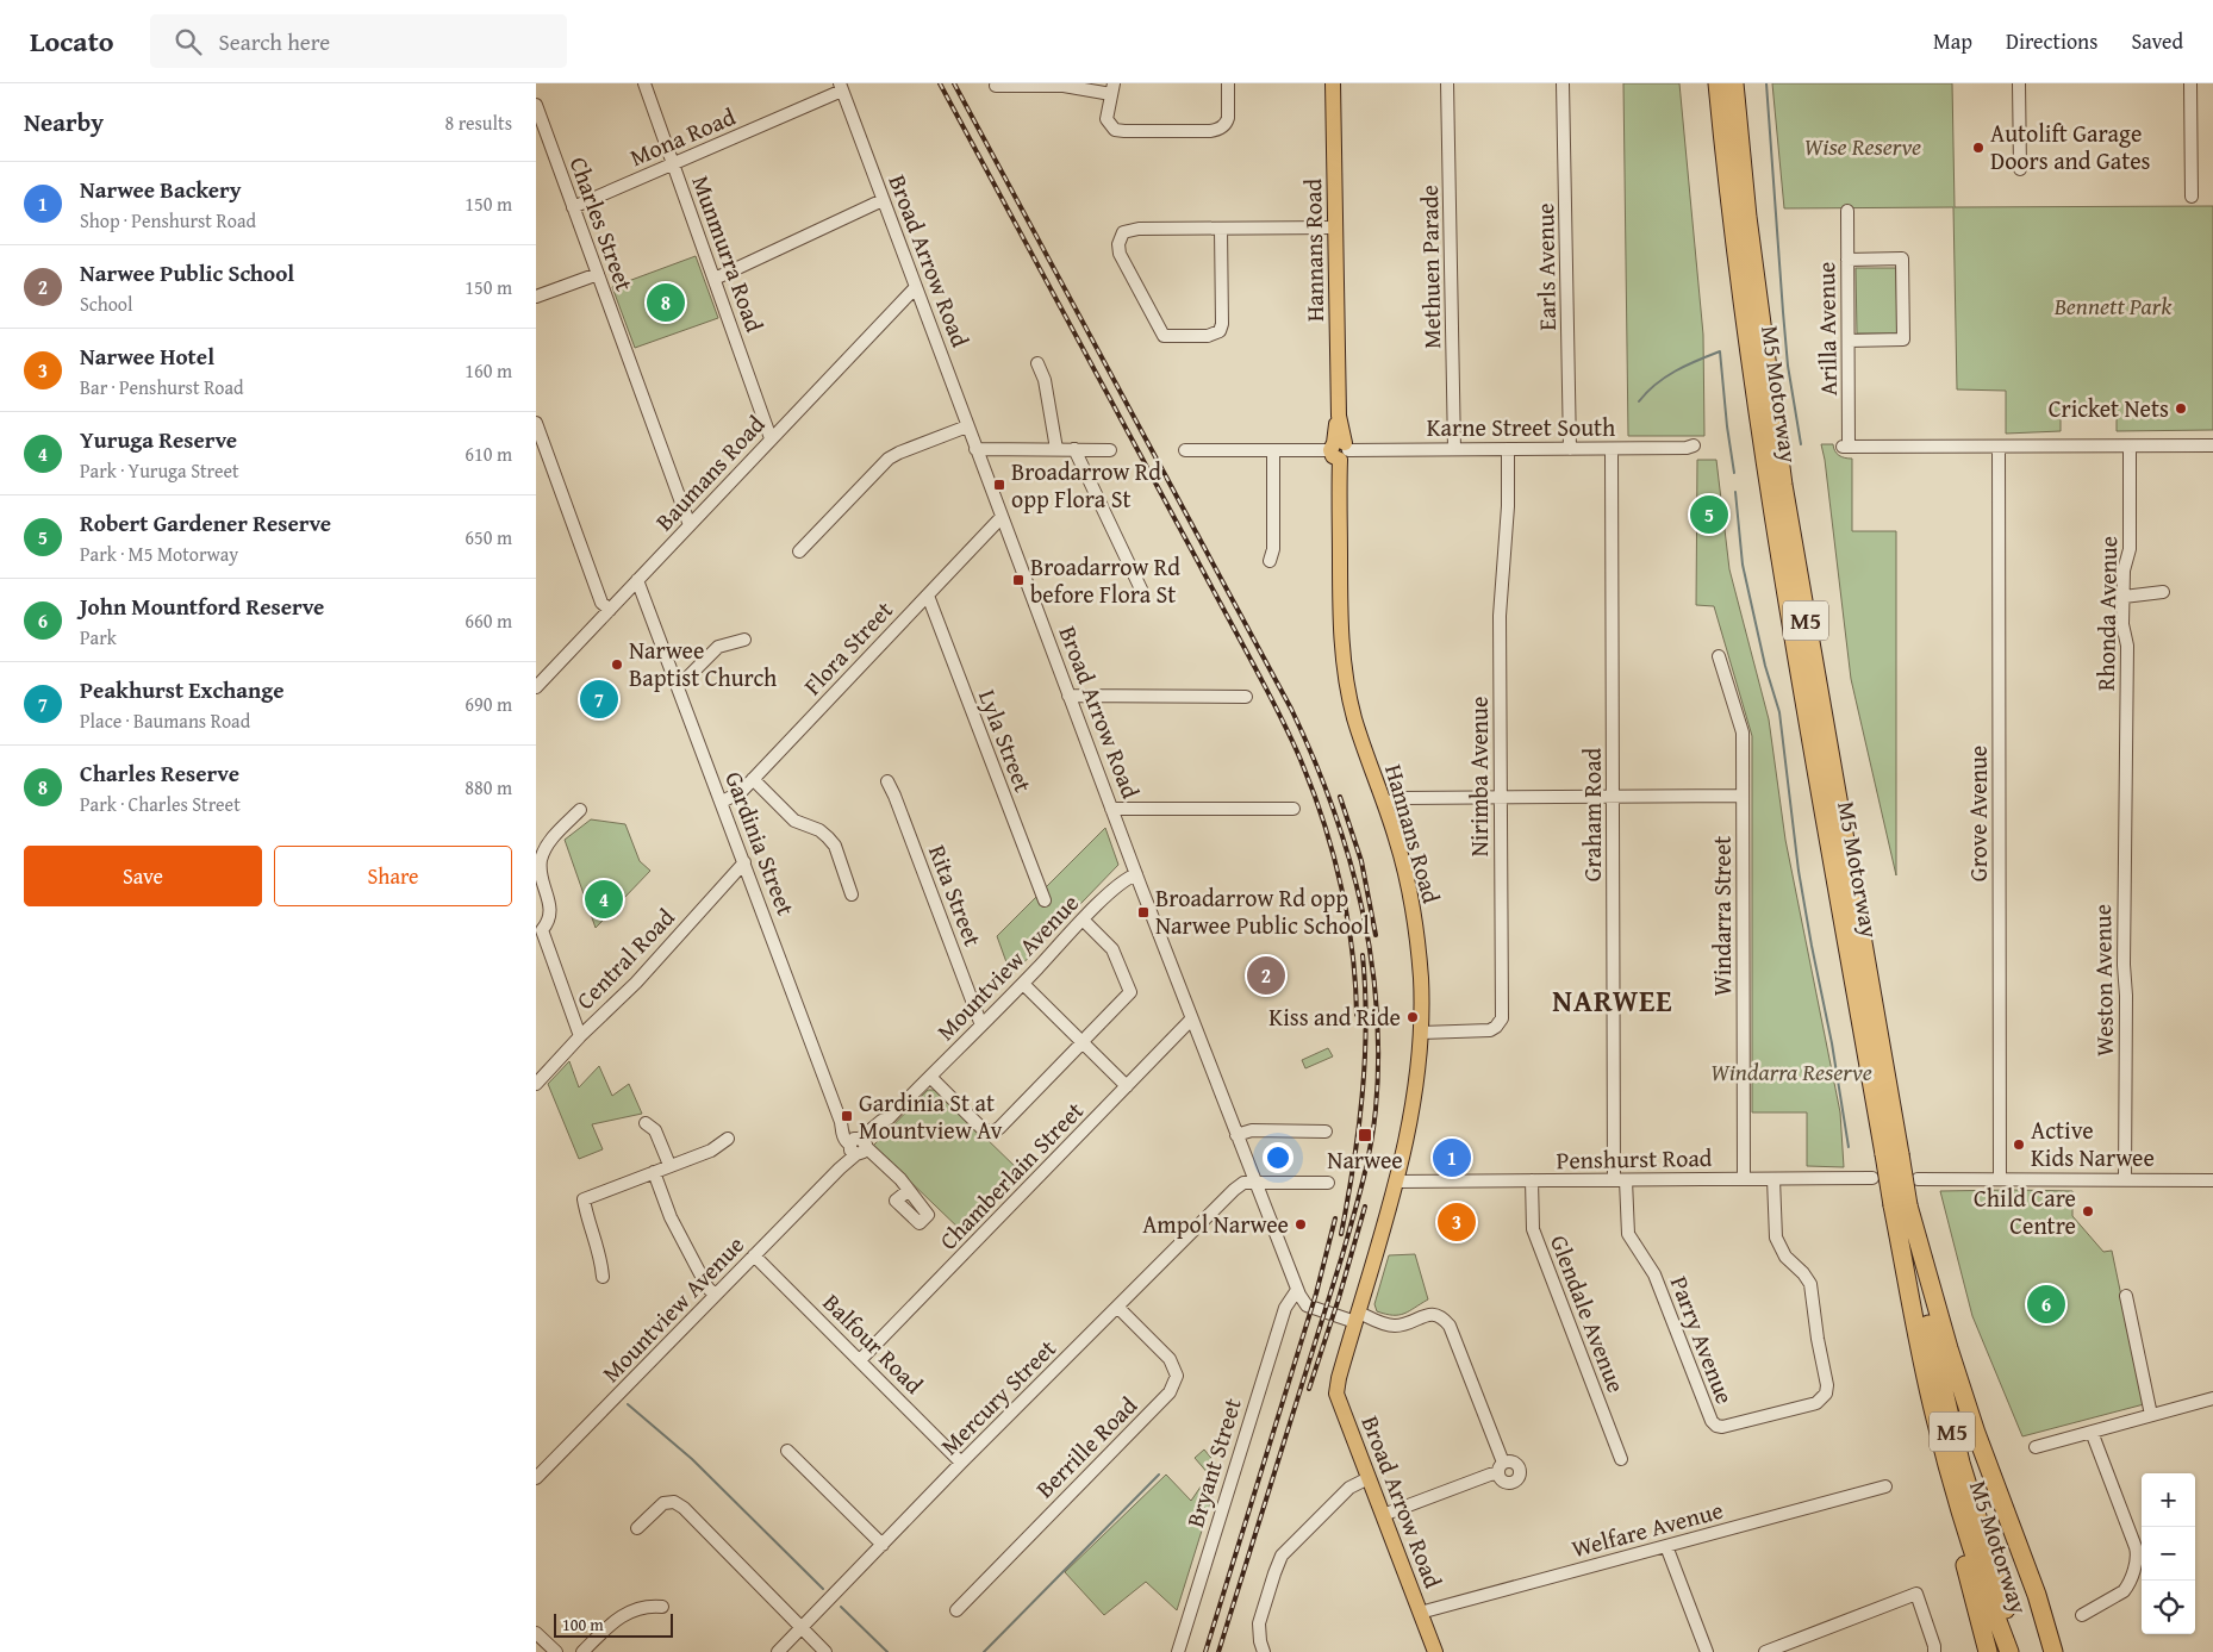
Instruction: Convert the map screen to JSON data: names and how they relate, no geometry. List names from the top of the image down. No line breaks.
{"streets":{"highway":["M5 Motorway","M5"],"main road":["Hannans Road","Broad Arrow Road"],"street":["Mona Road","Charles Street","Munmurra Road","Methuen Parade","Earls Avenue","Arilla Avenue","Karne Street South","Baumans Road","Rhonda Avenue","Flora Street","Lyla Street","Nirimba Avenue","Grove Avenue","Graham Road","Gardinia Street","Rita Street","Windarra Street","Central Road","Mountview Avenue","Weston Avenue","Penshurst Road","Chamberlain Street","Glendale Avenue","Parry Avenue","Balfour Road","Mercury Street","Berrille Road","Bryant Street","Welfare Avenue"]},"crossings":[["Mona Road","Charles Street"],["Mona Road","Munmurra Road"],["Mona Road","Broad Arrow Road"],["Charles Street","Baumans Road"],["Hannans Road","Broad Arrow Road"],["Hannans Road","Karne Street South"],["Hannans Road","Nirimba Avenue"],["Hannans Road","Penshurst Road"],["Munmurra Road","Baumans Road"],["Broad Arrow Road","Baumans Road"],["Broad Arrow Road","Flora Street"],["Broad Arrow Road","Mountview Avenue"],["Broad Arrow Road","Chamberlain Street"],["Broad Arrow Road","Mercury Street"],["Broad Arrow Road","Bryant Street"],["Broad Arrow Road","Welfare Avenue"],["Methuen Parade","Karne Street South"],["Earls Avenue","Karne Street South"],["Arilla Avenue","Grove Avenue"],["M5 Motorway","M5"],["Karne Street South","Nirimba Avenue"],["Karne Street South","Graham Road"],["Baumans Road","Gardinia Street"],["Rhonda Avenue","Weston Avenue"],["Flora Street","Lyla Street"],["Flora Street","Gardinia Street"],["Graham Road","Penshurst Road"],["Graham Road","Parry Avenue"],["Gardinia Street","Central Road"],["Gardinia Street","Mountview Avenue"],["Rita Street","Mountview Avenue"],["Windarra Street","Penshurst Road"],["Mountview Avenue","Balfour Road"],["Penshurst Road","Glendale Avenue"],["Penshurst Road","Parry Avenue"],["Chamberlain Street","Balfour Road"],["Balfour Road","Mercury Street"],["Mercury Street","Berrille Road"]],"districts":["NARWEE"],"parks":["Wise Reserve","Bennett Park","Windarra Reserve"],"places":{"other":["Autolift Garage Doors and Gates","Cricket Nets","Narwee Baptist Church","Kiss and Ride","Active Kids Narwee","Child Care Centre","Ampol Narwee"],"transit":["Broadarrow Rd opp Flora St","Broadarrow Rd before Flora St","Broadarrow Rd opp Narwee Public School","Gardinia St at Mountview Av","Narwee"]},"scale_bar":"100 m","page":{"header":"Locato","search":"Search here","nav":["Map","Directions","Saved"],"heading":["Nearby","8 results"],"list":[{"mark":"1","name":"Narwee Backery","note":"Shop · Penshurst Road","value":"150 m"},{"mark":"2","name":"Narwee Public School","note":"School","value":"150 m"},{"mark":"3","name":"Narwee Hotel","note":"Bar · Penshurst Road","value":"160 m"},{"mark":"4","name":"Yuruga Reserve","note":"Park · Yuruga Street","value":"610 m"},{"mark":"5","name":"Robert Gardener Reserve","note":"Park · M5 Motorway","value":"650 m"},{"mark":"6","name":"John Mountford Reserve","note":"Park","value":"660 m"},{"mark":"7","name":"Peakhurst Exchange","note":"Place · Baumans Road","value":"690 m"},{"mark":"8","name":"Charles Reserve","note":"Park · Charles Street","value":"880 m"}],"pins":["8","5","7","4","2","1","3","6"],"buttons":["Save","Share"],"map_buttons":["+","−"],"scale":"100 m"}}
